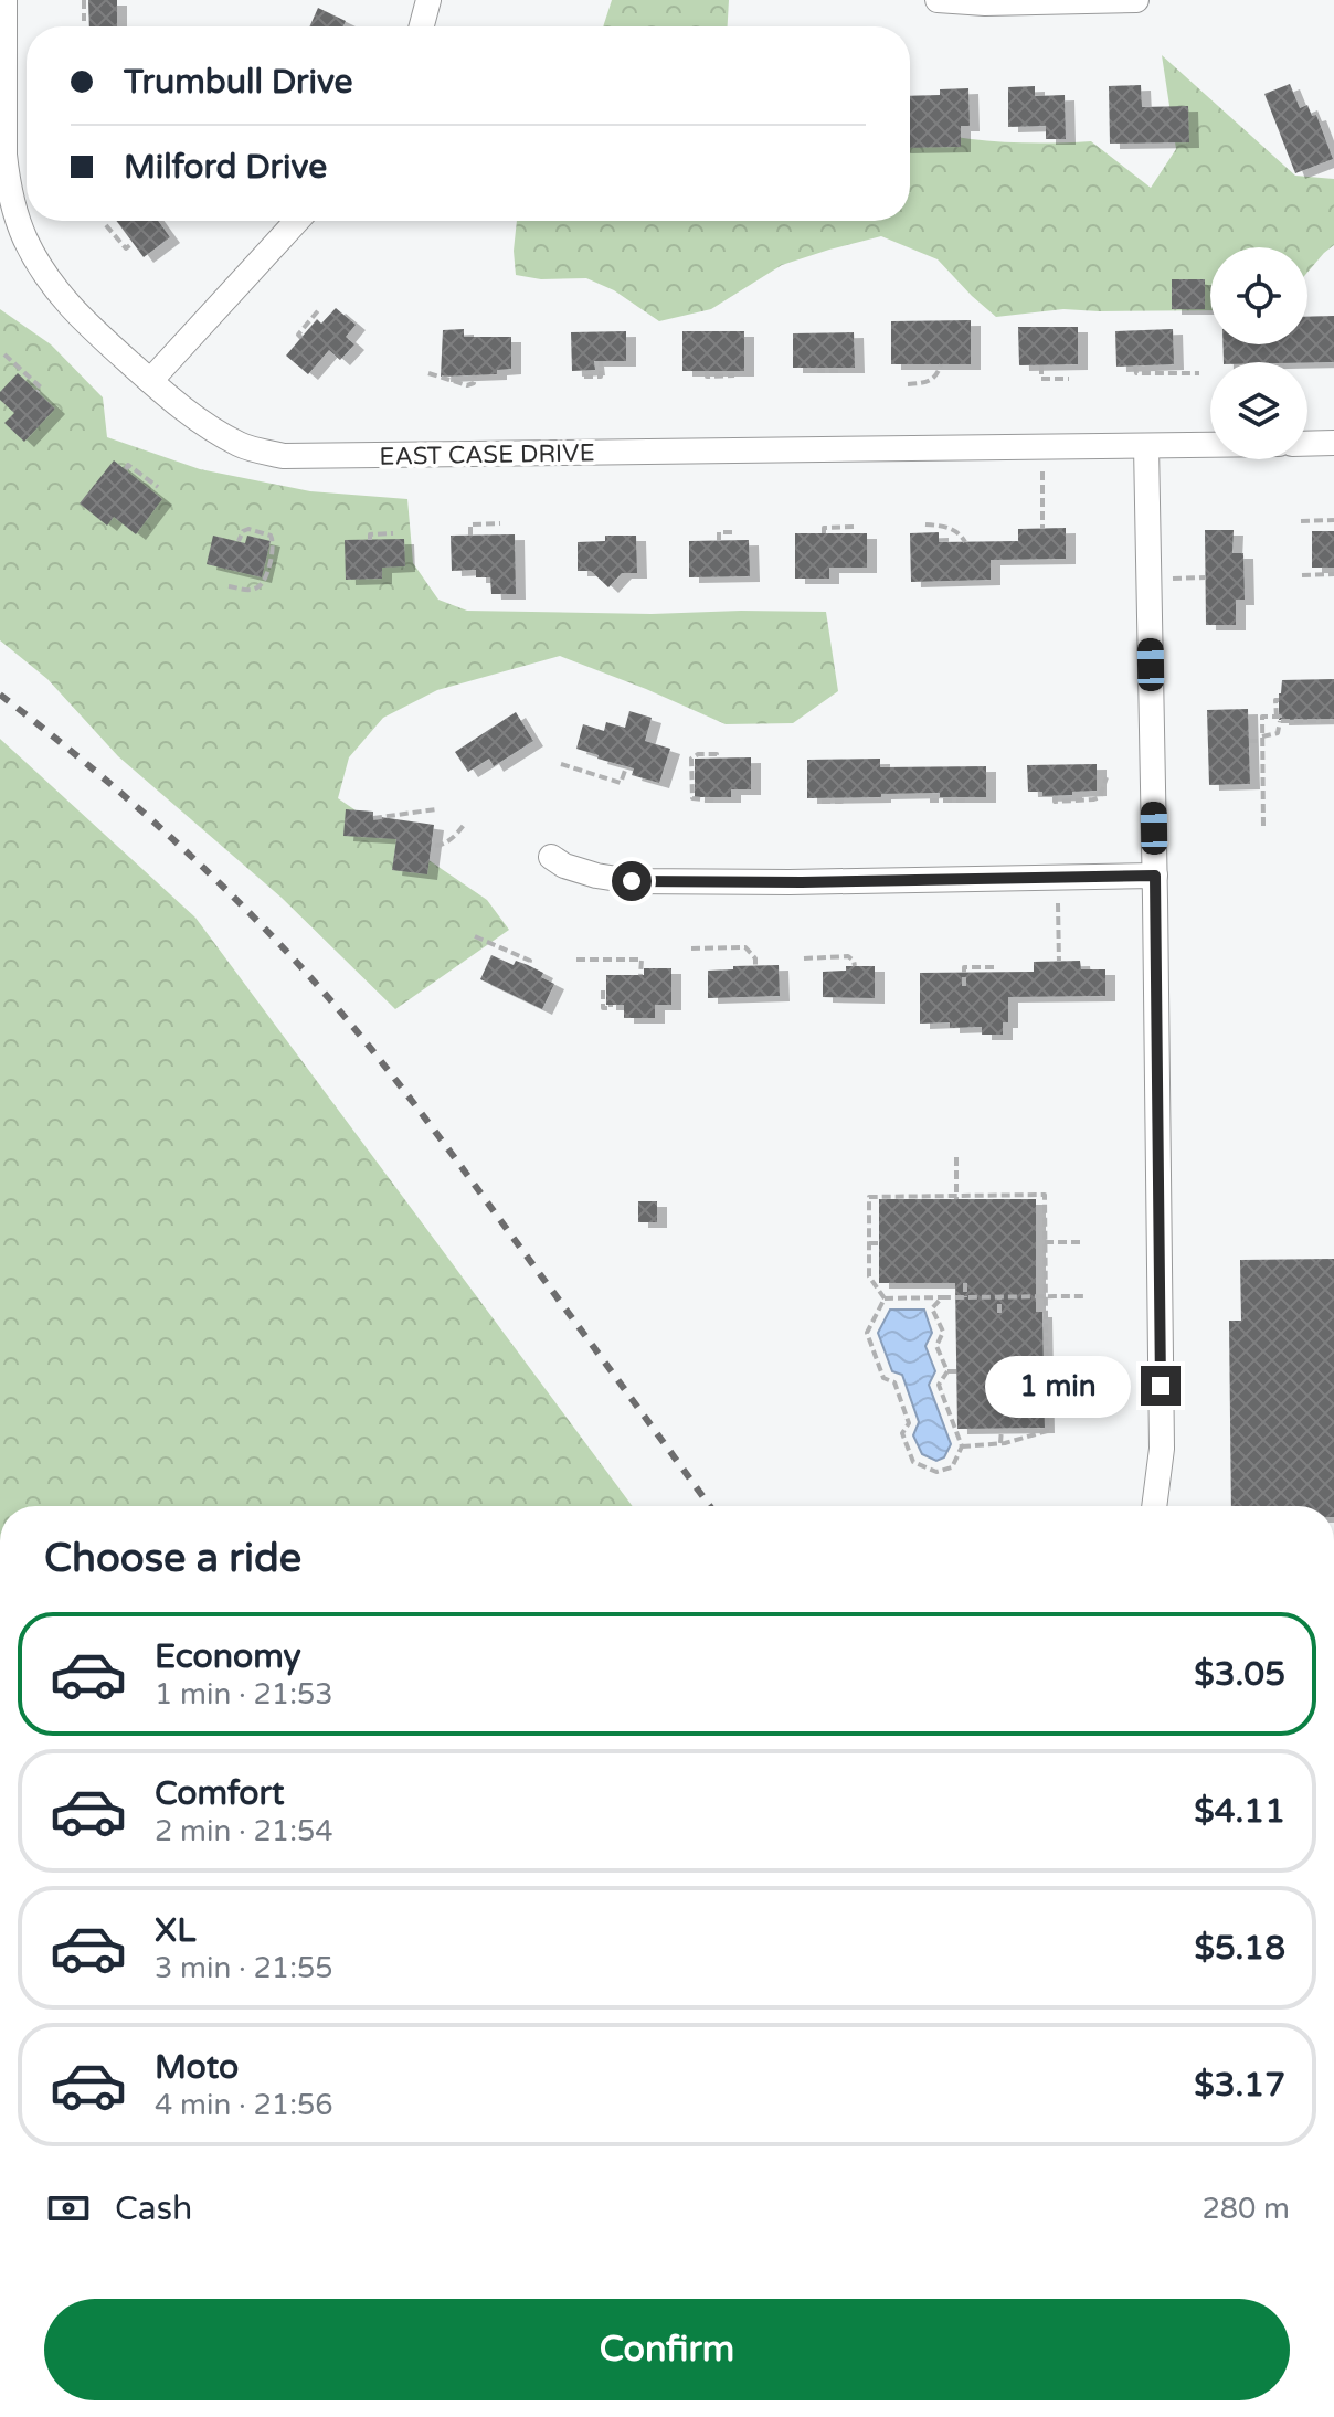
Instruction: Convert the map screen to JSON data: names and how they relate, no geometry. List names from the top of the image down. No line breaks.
{"streets":{"street":["EAST CASE DRIVE"]},"page":{"banner":["Trumbull Drive","Milford Drive"],"bubble":"1 min","heading":"Choose a ride","list":[{"name":"Economy","note":"1 min · 21:53","value":"$3.05"},{"name":"Comfort","note":"2 min · 21:54","value":"$4.11"},{"name":"XL","note":"3 min · 21:55","value":"$5.18"},{"name":"Moto","note":"4 min · 21:56","value":"$3.17"}],"pay":["Cash","280 m"],"buttons":"Confirm"}}
